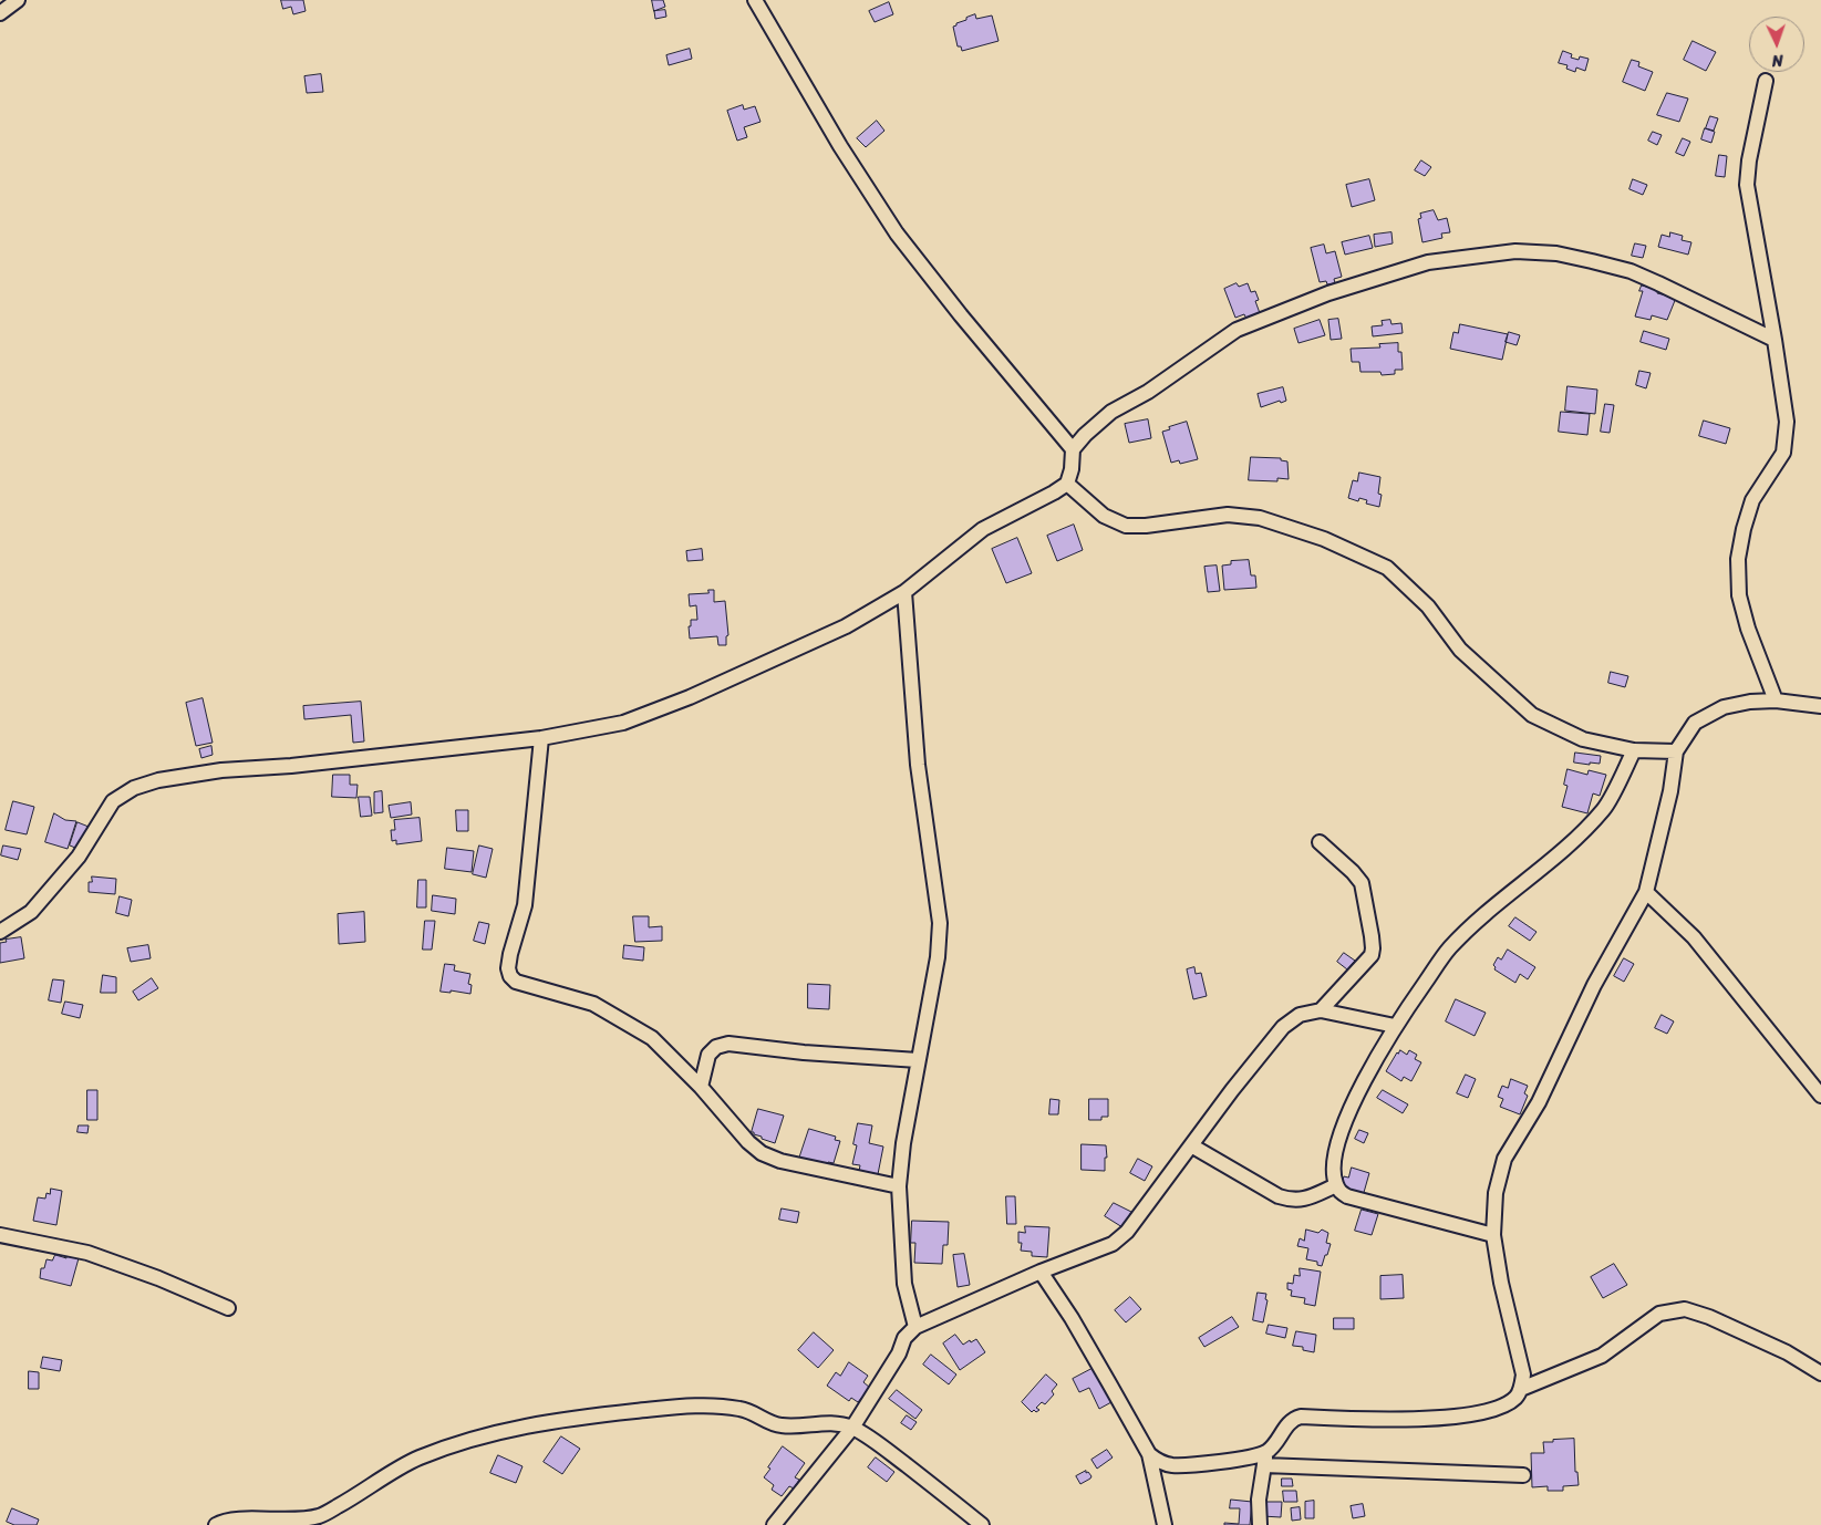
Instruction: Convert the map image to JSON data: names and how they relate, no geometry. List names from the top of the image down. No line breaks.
{"north":"bottom"}
